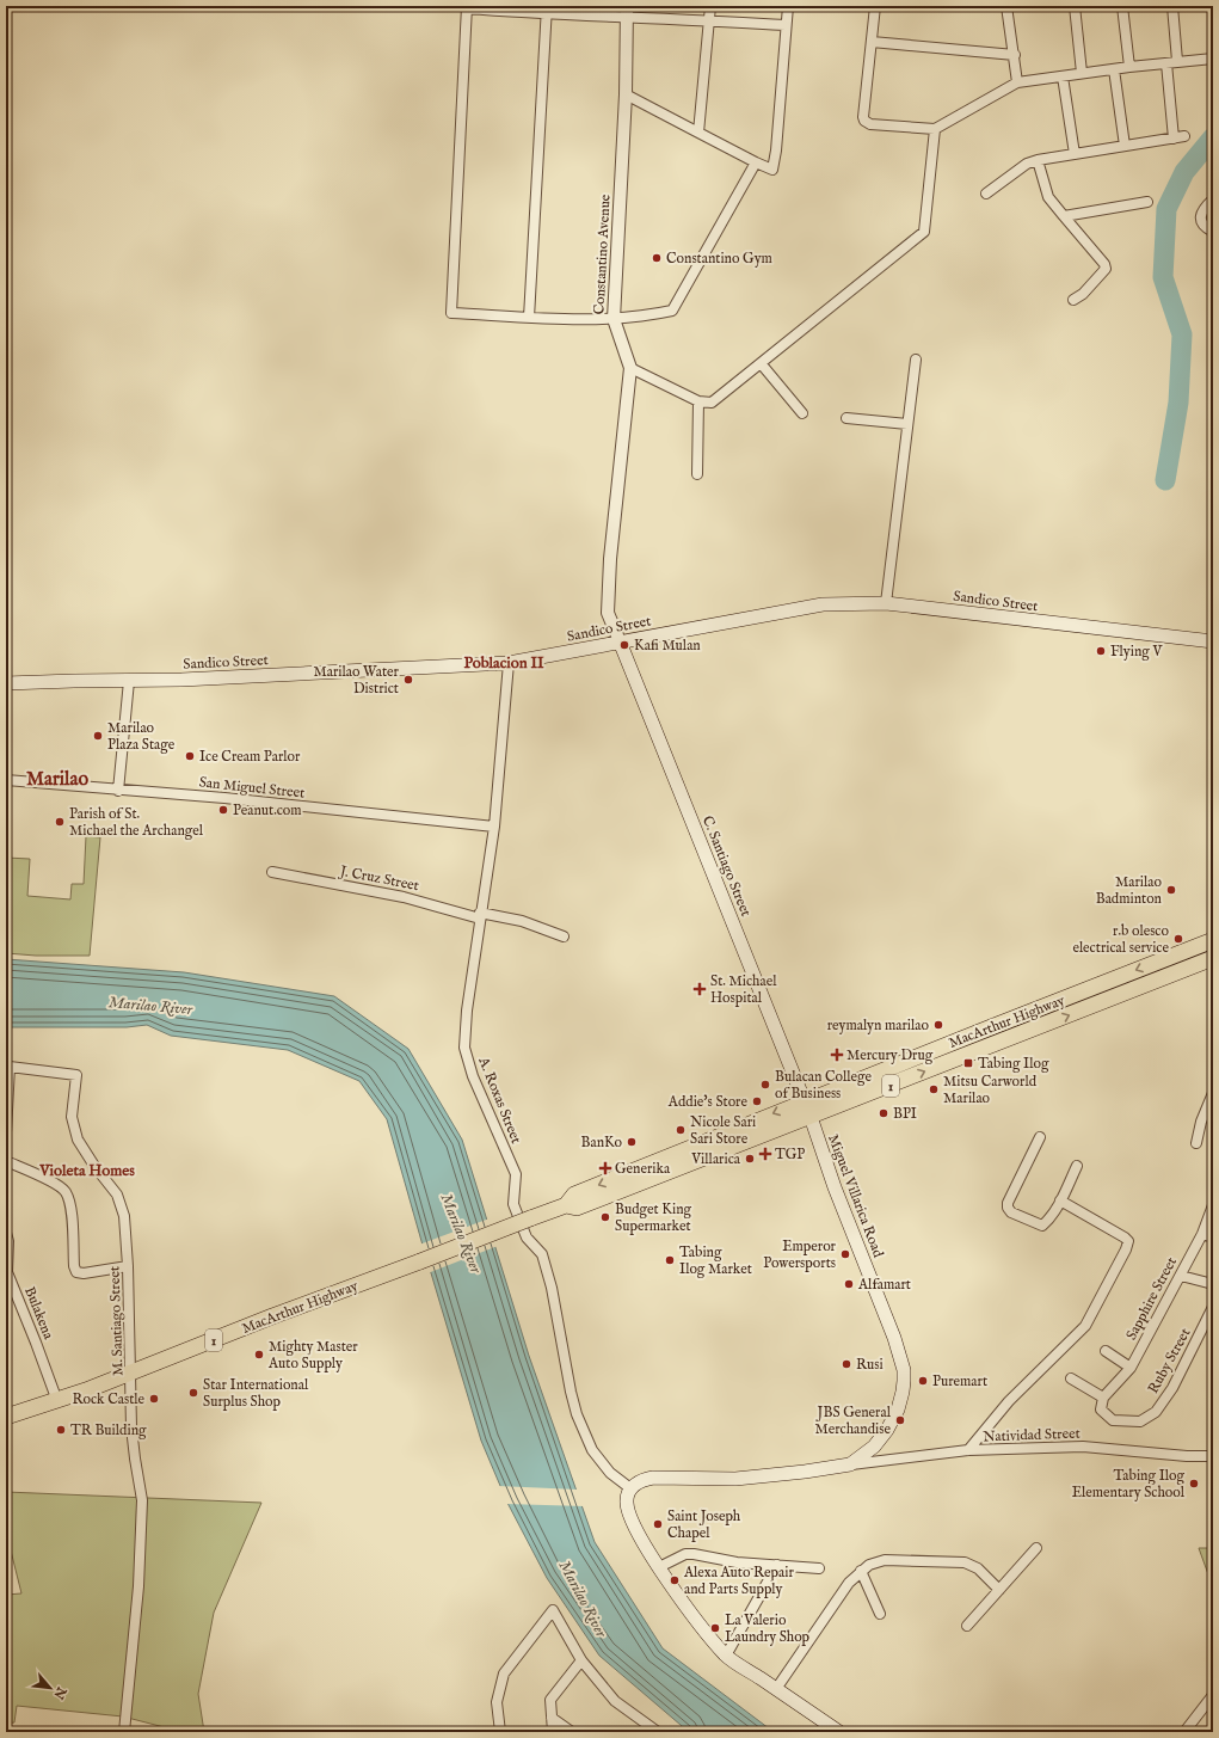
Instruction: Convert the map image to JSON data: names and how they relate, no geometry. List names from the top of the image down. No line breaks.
{"streets":{"highway":["MacArthur Highway","1"],"main road":["Sandico Street","C. Santiago Street","Miguel Villarica Road"],"street":["Constantino Avenue","San Miguel Street","J. Cruz Street","A. Roxas Street","Sapphire Street","Bulakena","M. Santiago Street","Ruby Street","Natividad Street"]},"crossings":[["Constantino Avenue","Sandico Street"],["Constantino Avenue","C. Santiago Street"],["Sandico Street","C. Santiago Street"],["Sandico Street","A. Roxas Street"],["San Miguel Street","A. Roxas Street"],["C. Santiago Street","MacArthur Highway"],["C. Santiago Street","Miguel Villarica Road"],["J. Cruz Street","A. Roxas Street"],["MacArthur Highway","Miguel Villarica Road"],["MacArthur Highway","Bulakena"],["MacArthur Highway","M. Santiago Street"],["A. Roxas Street","Miguel Villarica Road"],["Miguel Villarica Road","Natividad Street"],["Sapphire Street","Ruby Street"]],"districts":["Poblacion II","Marilao","Violeta Homes"],"water":["Marilao River"],"places":{"other":["Constantino Gym","Kafi Mulan","Flying V","Marilao Water District","Marilao Plaza Stage","Ice Cream Parlor","Peanut.com","Parish of St. Michael the Archangel","Marilao Badminton","r.b olesco electrical service","reymalyn marilao","Bulacan College of Business","Mitsu Carworld Marilao","Addie's Store","BPI","Nicole Sari Sari Store","BanKo","Villarica","Budget King Supermarket","Emperor Powersports","Tabing Ilog Market","Alfamart","Mighty Master Auto Supply","Rusi","Puremart","Star International Surplus Shop","Rock Castle","JBS General Merchandise","TR Building","Tabing Ilog Elementary School","Saint Joseph Chapel","Alexa Auto Repair and Parts Supply","La Valerio Laundry Shop"],"health":["St. Michael Hospital","Mercury Drug","TGP","Generika"],"transit":["Tabing Ilog"]},"north":"bottom right"}
